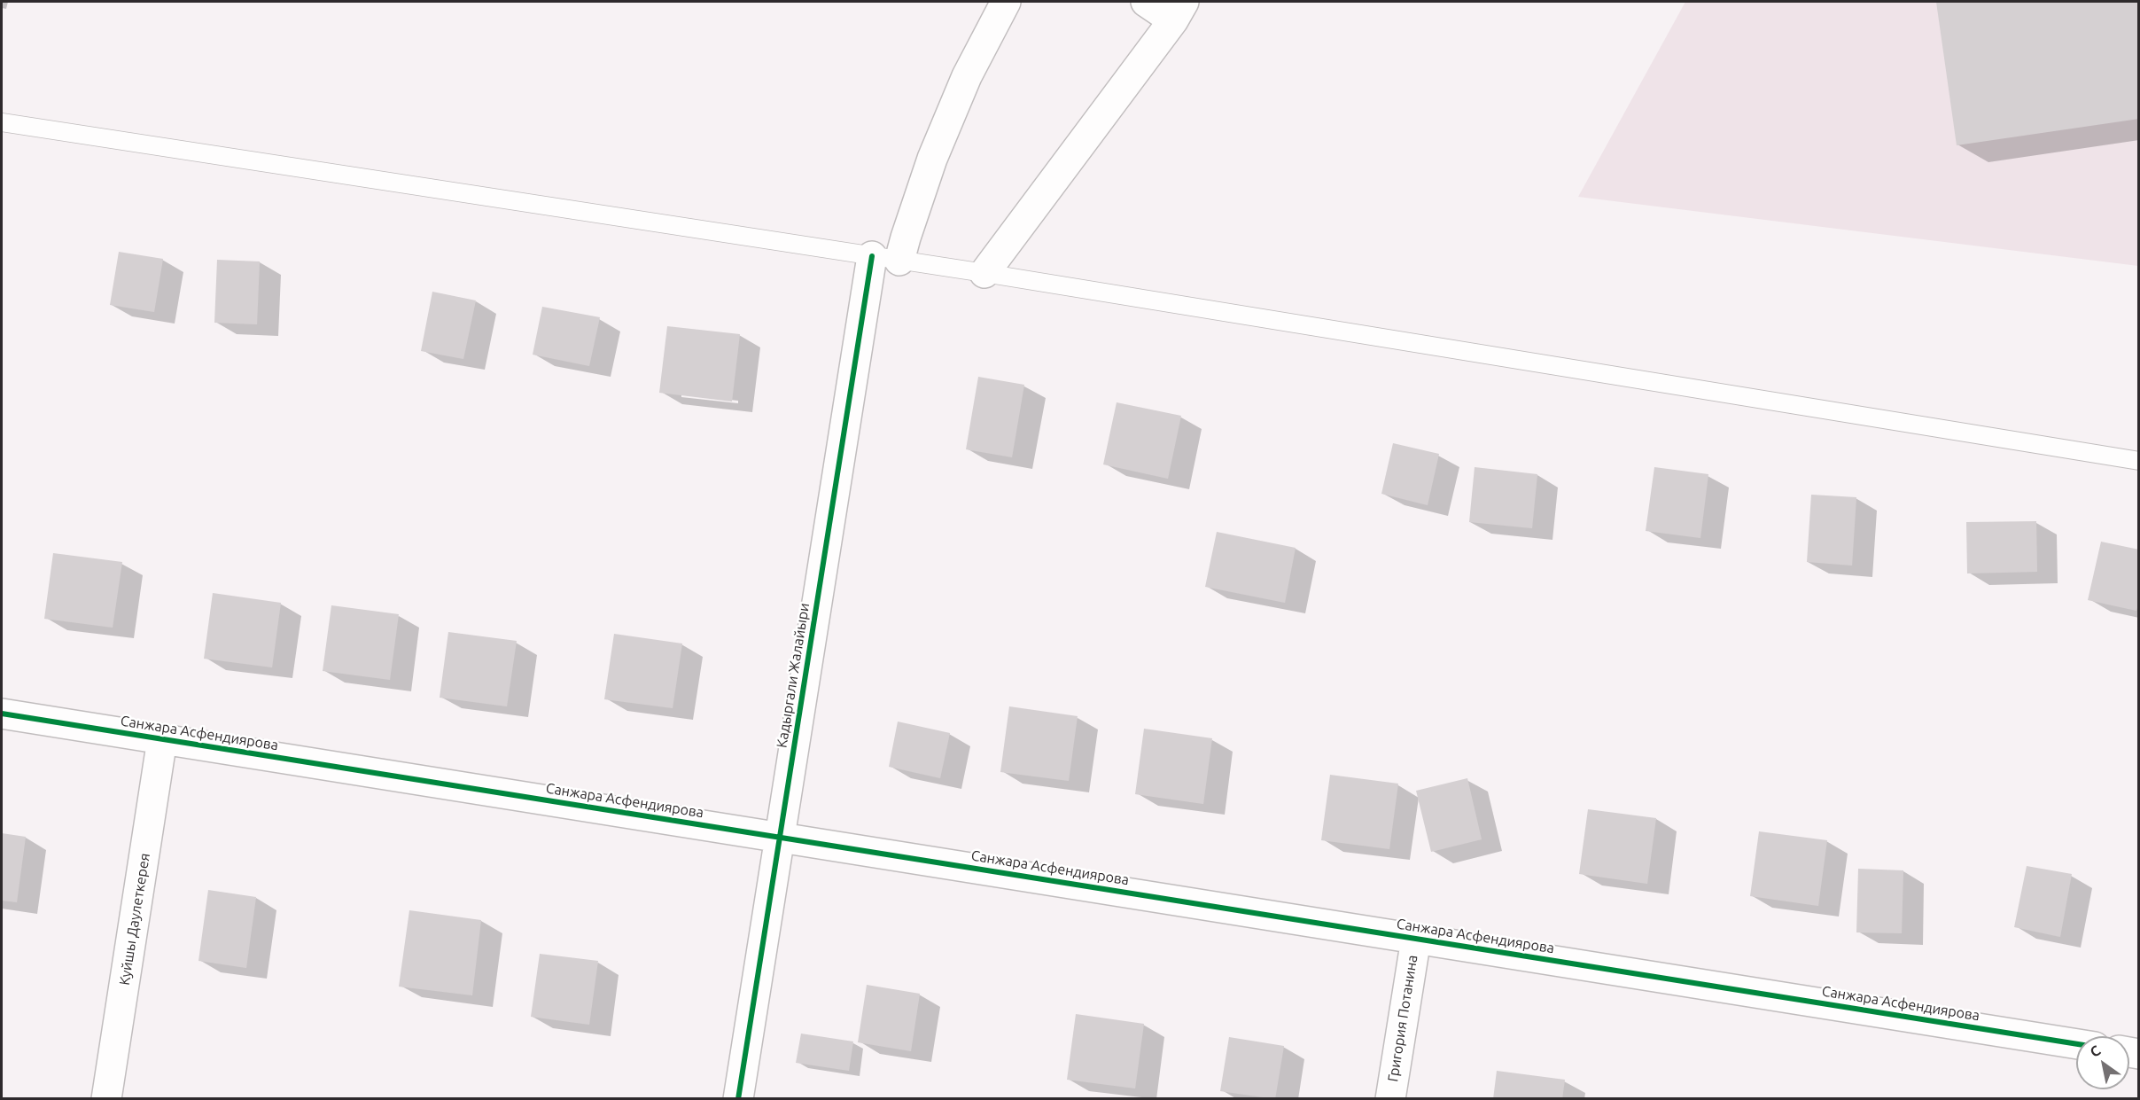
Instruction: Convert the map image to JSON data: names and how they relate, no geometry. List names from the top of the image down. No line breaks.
{"streets":{"street":["Кадыргали Жалайыри","Санжара Асфендиярова","Куйшы Даулеткерея","Григория Потанина"]},"crossings":[["Кадыргали Жалайыри","Санжара Асфендиярова"],["Санжара Асфендиярова","Куйшы Даулеткерея"],["Санжара Асфендиярова","Григория Потанина"]],"north":"top left"}
